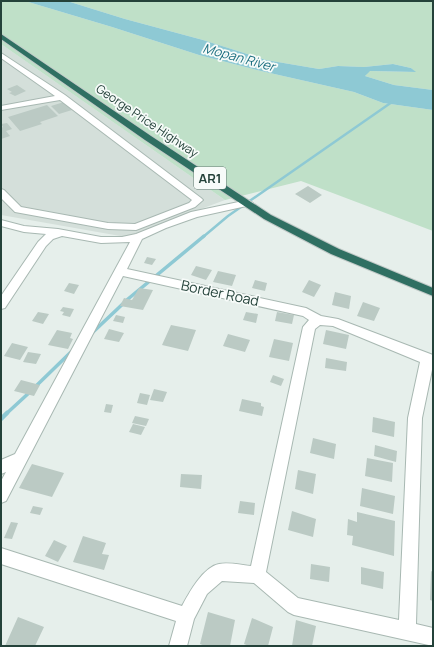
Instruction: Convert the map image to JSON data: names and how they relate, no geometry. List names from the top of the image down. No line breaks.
{"streets":{"highway":["George Price Highway","AR1"],"street":["Border Road"]},"water":["Mopan River"]}
